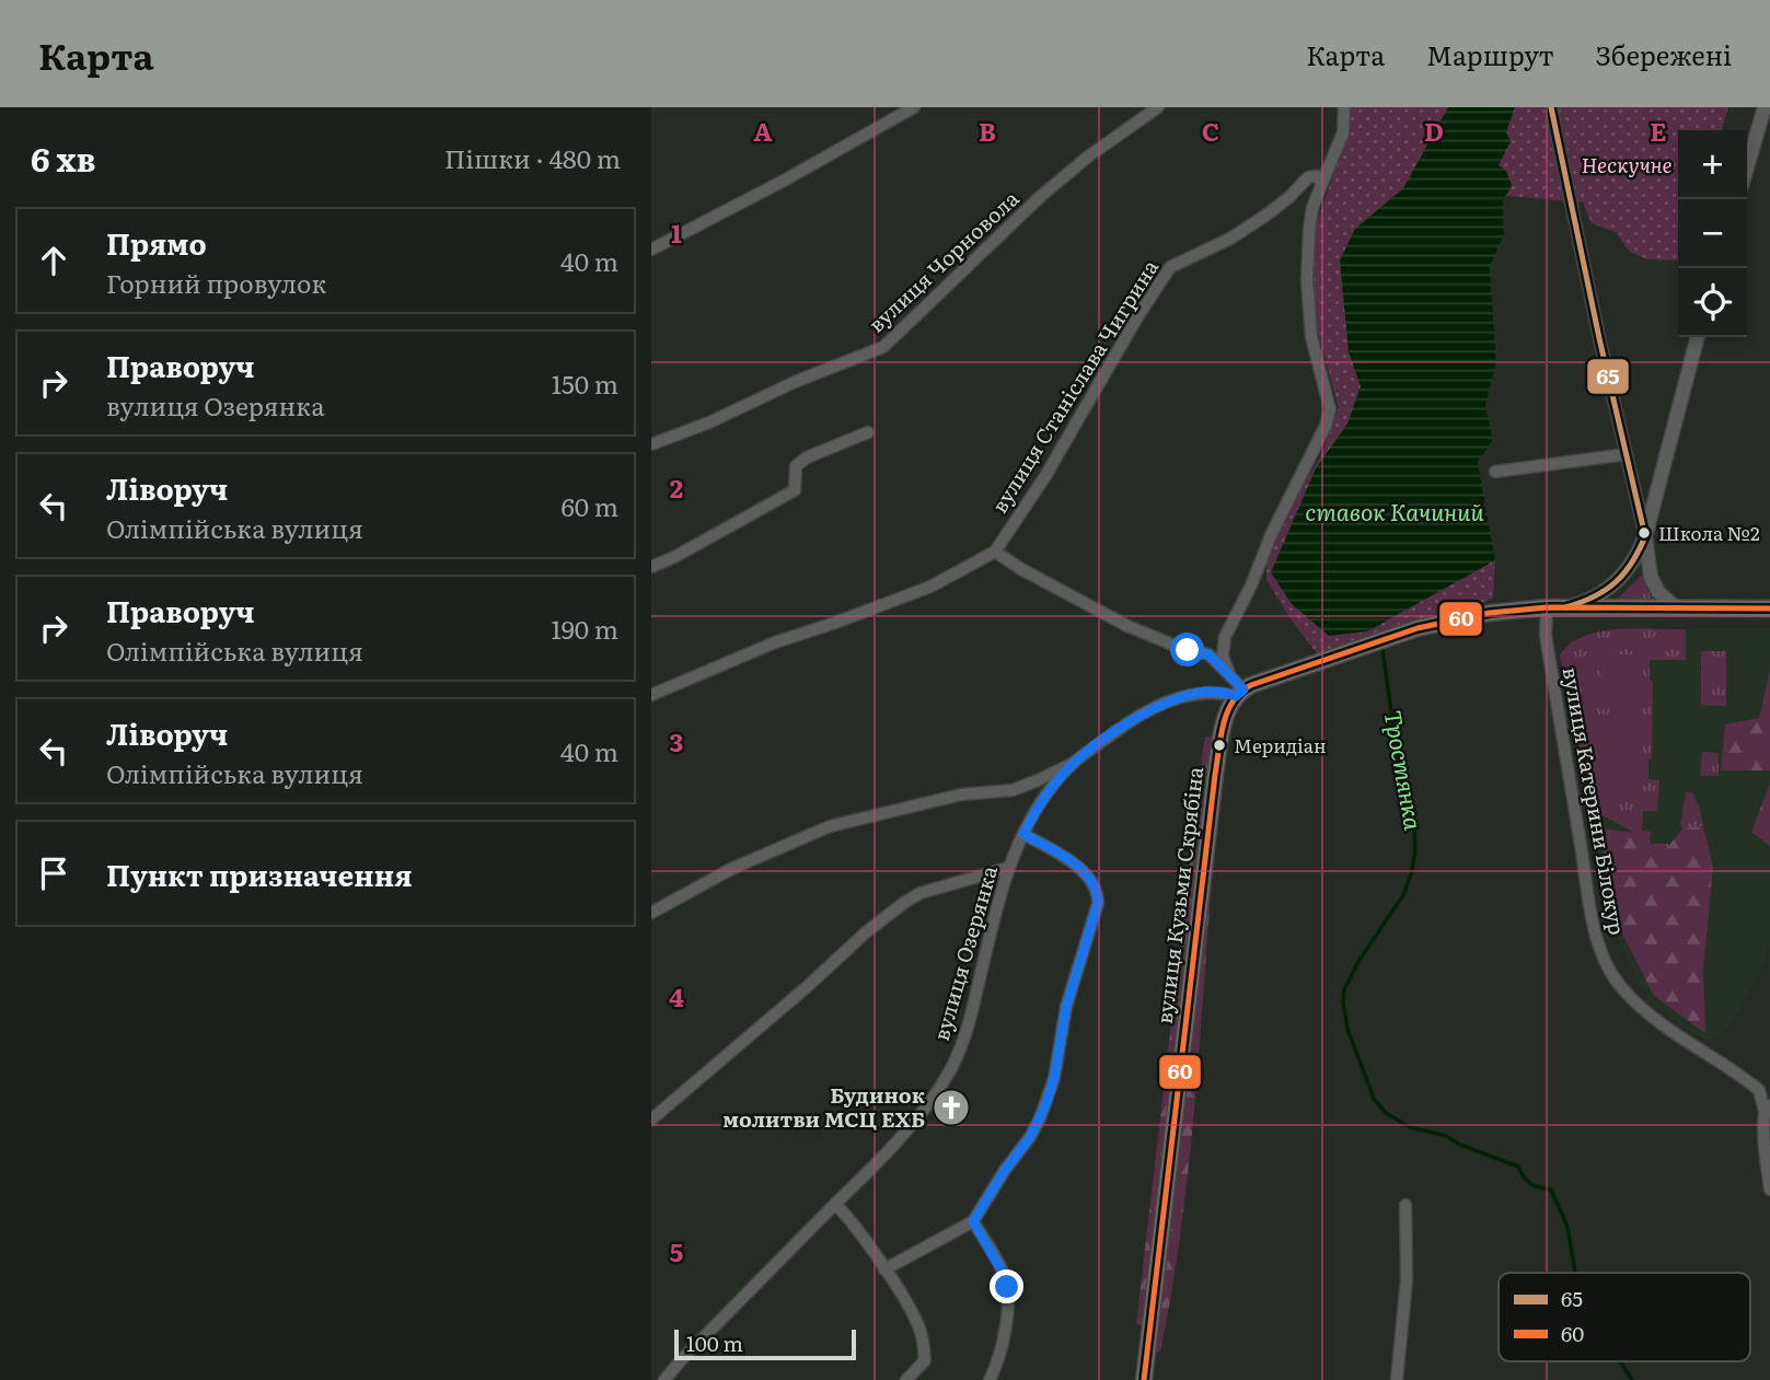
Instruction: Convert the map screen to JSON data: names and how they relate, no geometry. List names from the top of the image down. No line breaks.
{"streets":{"main road":["вулиця Кузьми Скрябіна"],"street":["вулиця Чорновола","вулиця Станіслава Чигрина","вулиця Катерини Білокур","вулиця Озерянка"]},"crossings":[["вулиця Кузьми Скрябіна","вулиця Озерянка"]],"water":["ставок Качиний","Тростянка"],"parks":["Нескучне"],"places":{"other":["Школа №2","Меридіан"],"church":["Будинок молитви МСЦ ЕХБ"]},"lines":["transit line 65","transit line 60"],"legend":["65","60"],"scale_bar":"100 m","page":{"header":"Карта","nav":["Карта","Маршрут","Збережені"],"heading":["6 хв","Пішки · 480 m"],"map_buttons":["+","−"],"list":[["Прямо","Горний провулок","40 m"],["Праворуч","вулиця Озерянка","150 m"],["Ліворуч","Олімпійська вулиця","60 m"],["Праворуч","Олімпійська вулиця","190 m"],["Ліворуч","Олімпійська вулиця","40 m"],"Пункт призначення"],"scale":"100 m"},"grid":{"columns":["A","B","C","D","E"],"rows":["1","2","3","4","5"]}}
